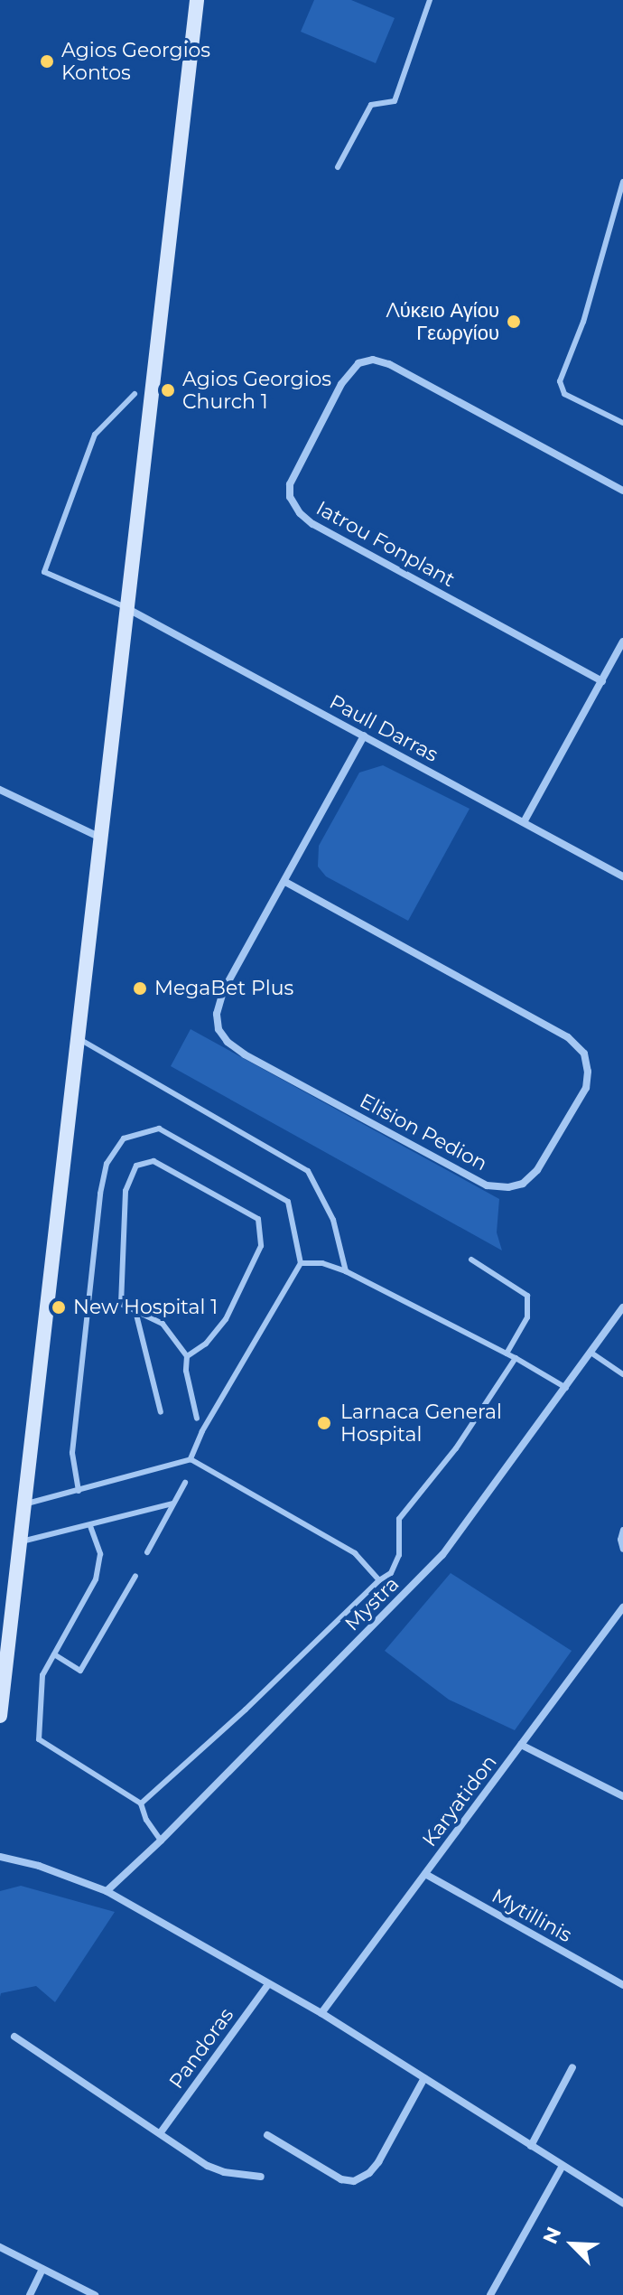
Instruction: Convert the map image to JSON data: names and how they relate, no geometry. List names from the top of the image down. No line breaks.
{"streets":{"street":["Iatrou Fonplant","Paull Darras","Elision Pedion","Mystra","Karyatidon","Mytillinis","Pandoras"]},"crossings":[["Paull Darras","Elision Pedion"],["Karyatidon","Mytillinis"]],"places":["Agios Georgios Kontos","Λύκειο Αγίου Γεωργίου","Agios Georgios Church 1","MegaBet Plus","New Hospital 1","Larnaca General Hospital"],"north":"top left"}
